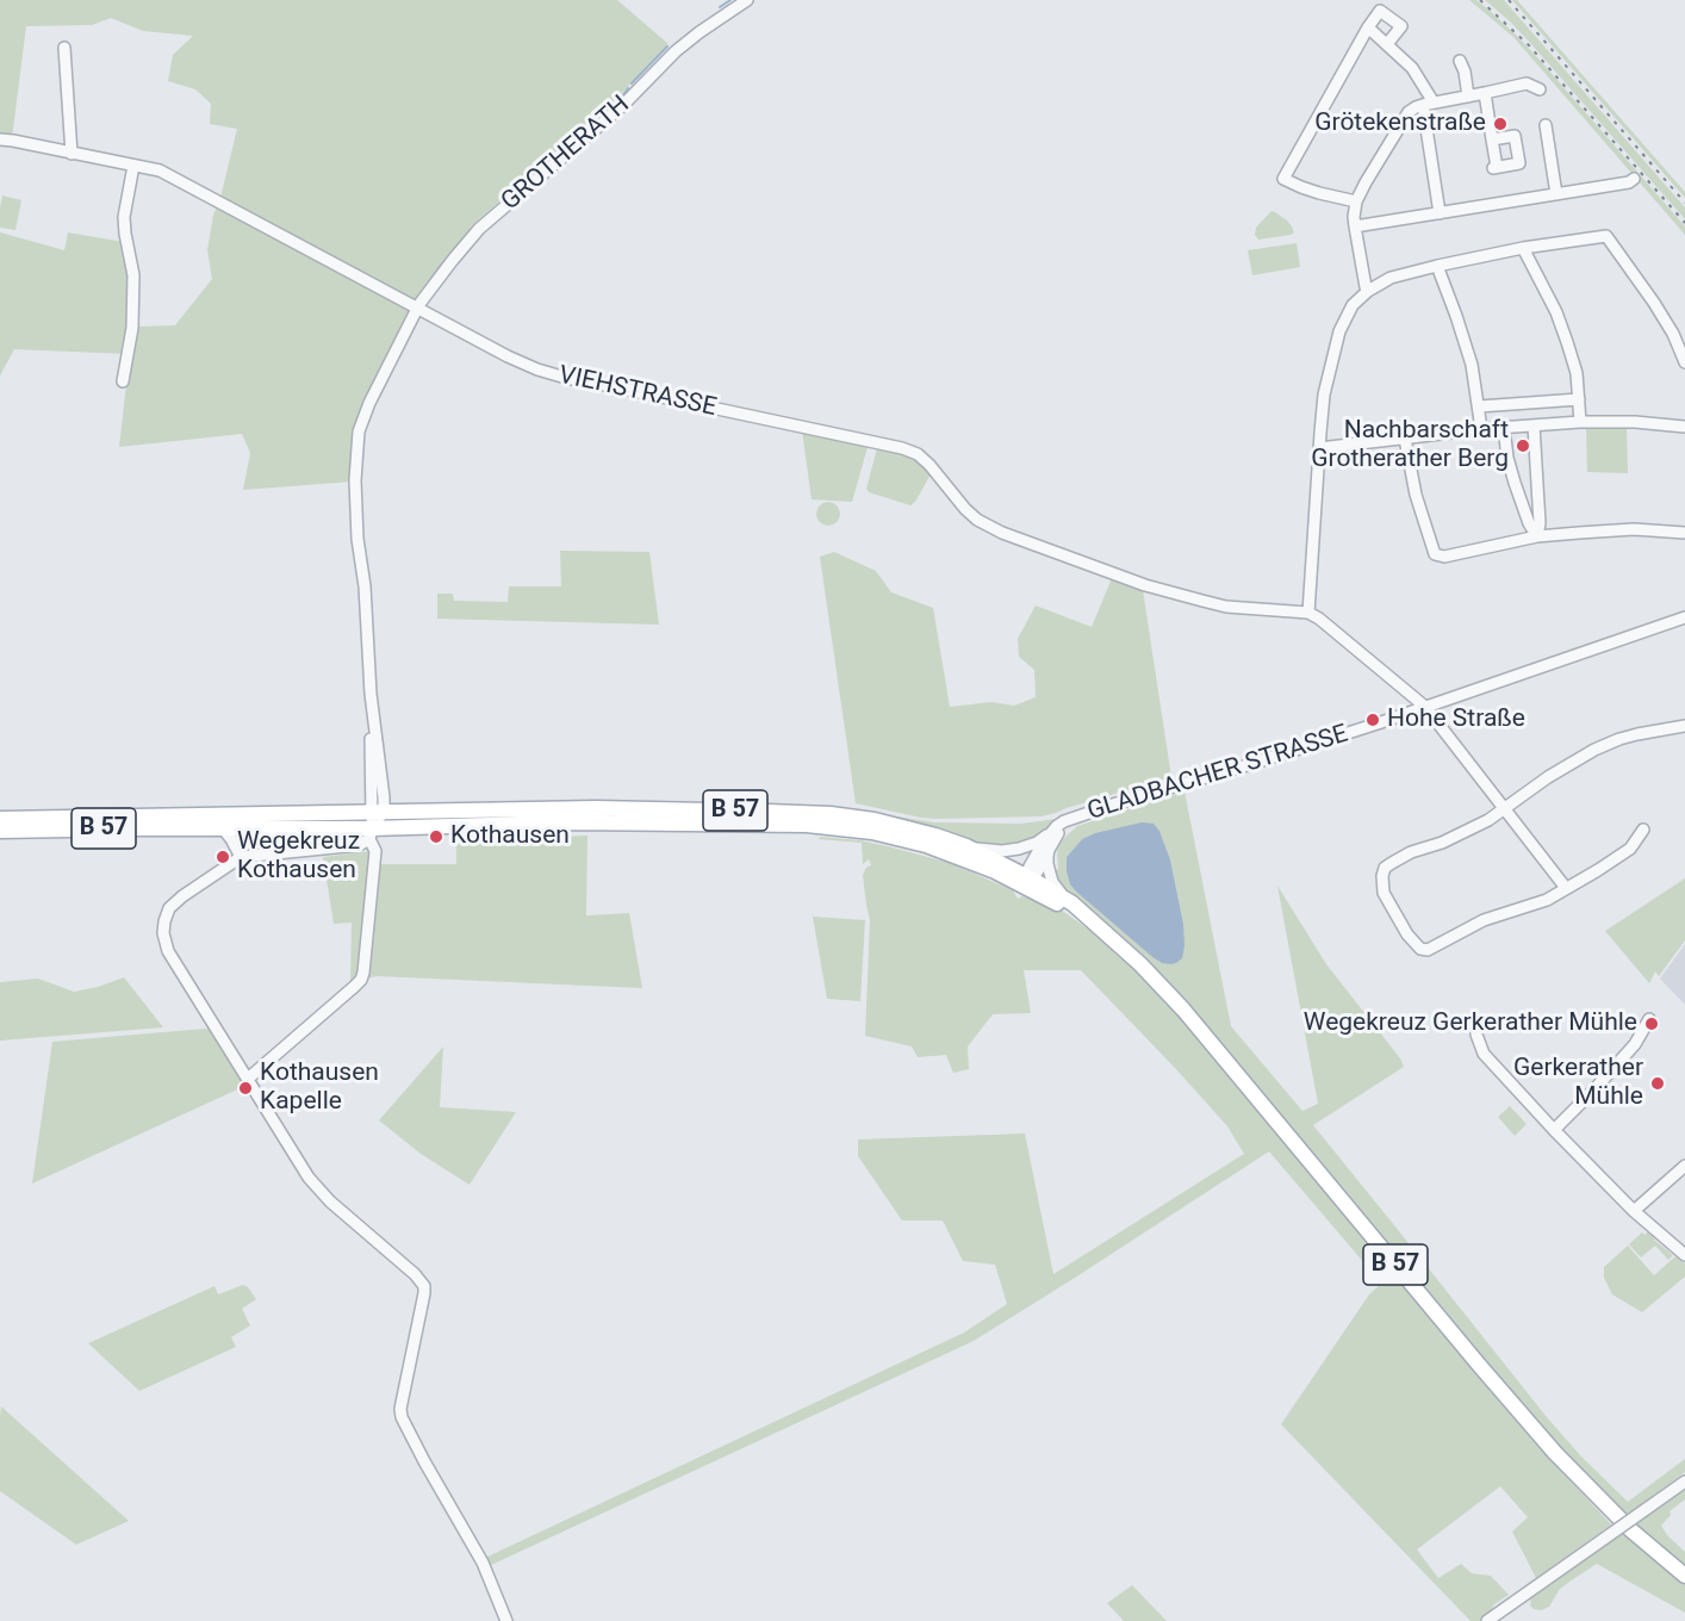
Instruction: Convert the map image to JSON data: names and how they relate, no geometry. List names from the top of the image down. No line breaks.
{"streets":{"main road":["B 57"],"street":["GROTHERATH","VIEHSTRASSE","GLADBACHER STRASSE"]},"crossings":[["GROTHERATH","VIEHSTRASSE"],["GROTHERATH","B 57"],["GLADBACHER STRASSE","B 57"]],"places":["Grötekenstraße","Nachbarschaft Grotherather Berg","Hohe Straße","Kothausen","Wegekreuz Kothausen","Wegekreuz Gerkerather Mühle","Gerkerather Mühle","Kothausen Kapelle"]}
